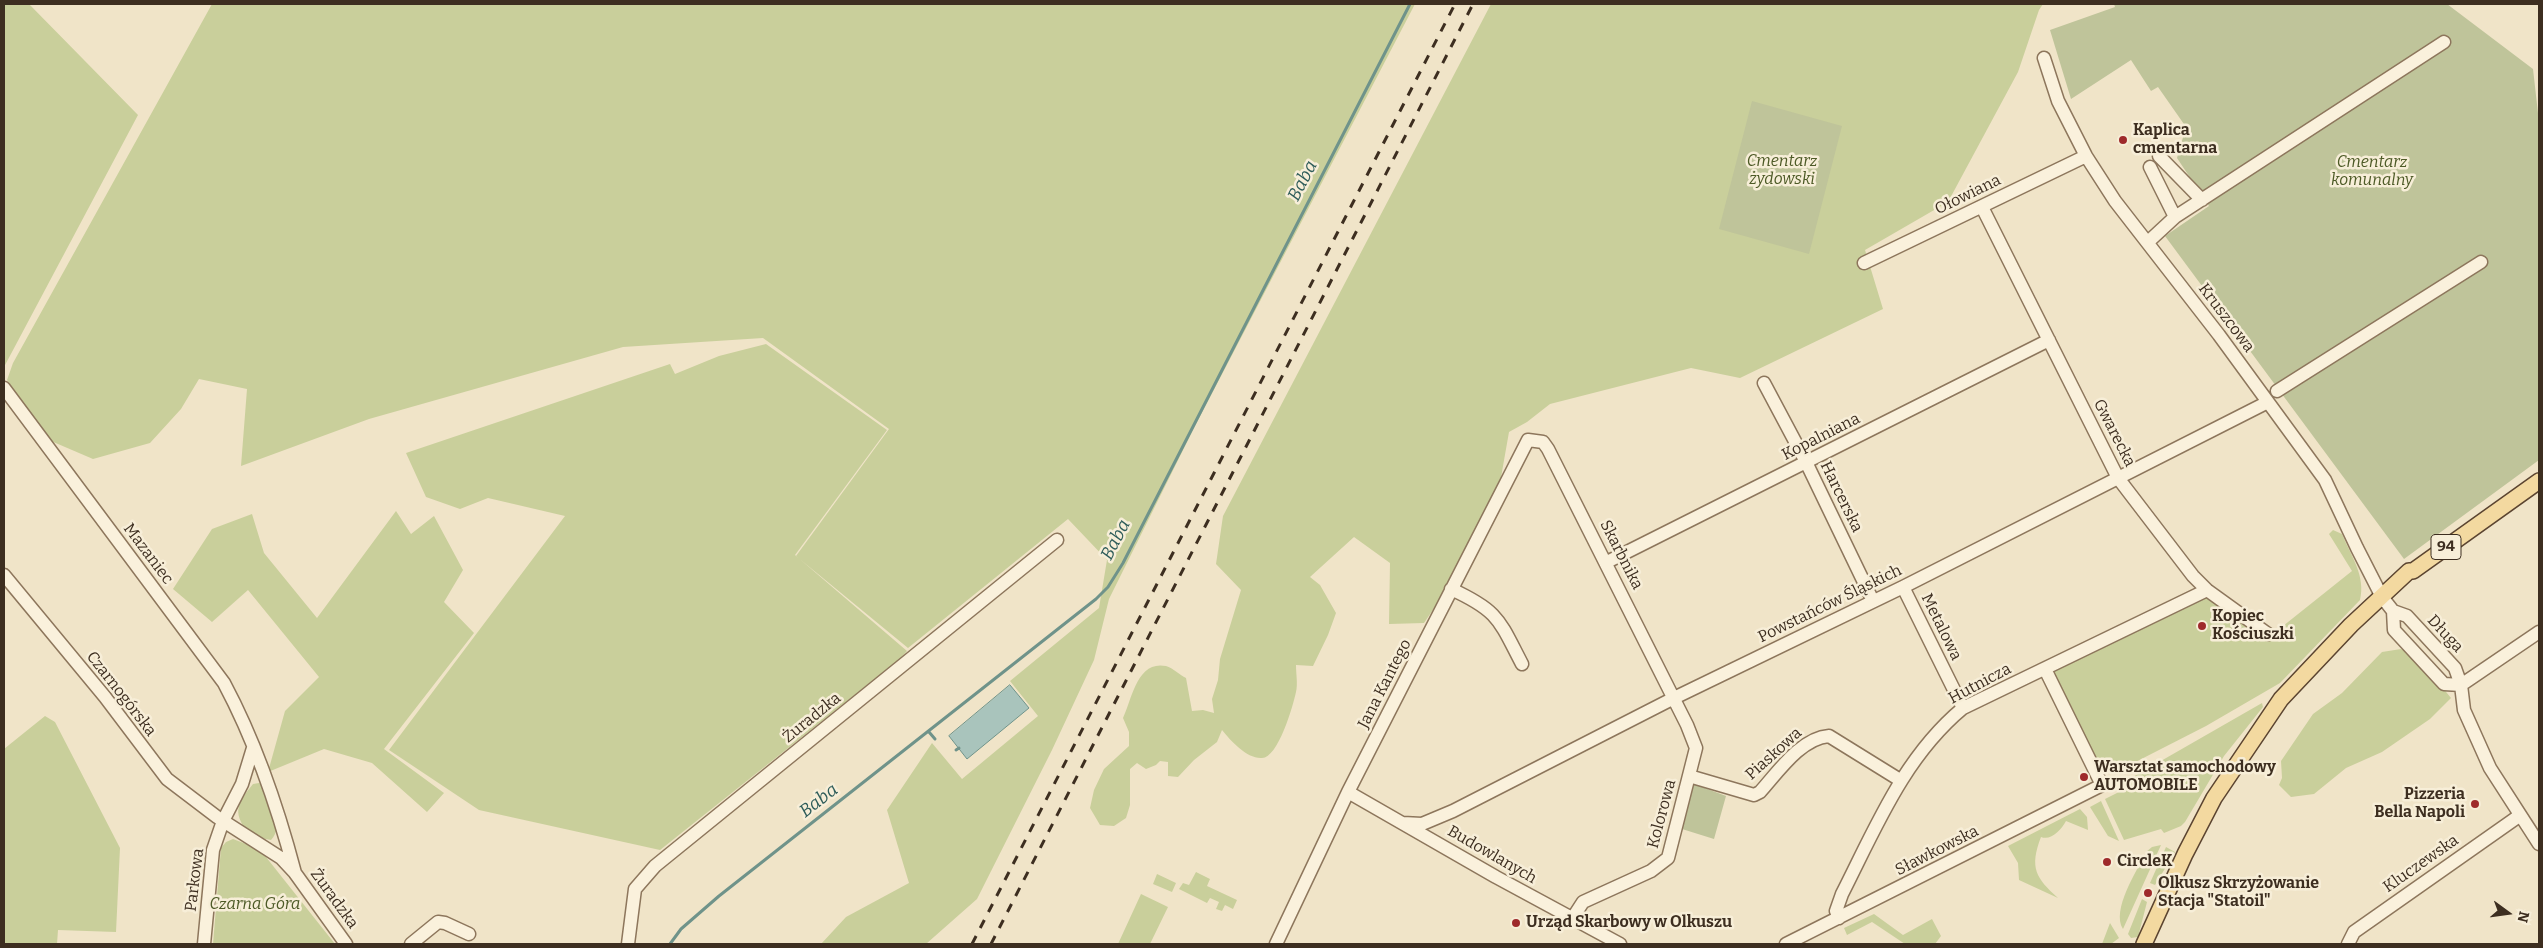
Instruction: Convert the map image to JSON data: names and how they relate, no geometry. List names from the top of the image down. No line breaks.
{"streets":{"main road":["94"],"street":["Ołowiana","Kruszcowa","Gwarecka","Kopalniana","Harcerska","Mazaniec","Skarbnika","Powstańców Śląskich","Metalowa","Długa","Jana Kantego","Hutnicza","Czarnogórska","Żuradzka","Piaskowa","Kolorowa","Sławkowska","Budowlanych","Kluczewska","Parkowa"]},"crossings":[["Ołowiana","Kruszcowa"],["Ołowiana","Gwarecka"],["Kruszcowa","94"],["Kruszcowa","Powstańców Śląskich"],["Kruszcowa","Długa"],["Gwarecka","Kopalniana"],["Gwarecka","Powstańców Śląskich"],["Gwarecka","Hutnicza"],["Kopalniana","Harcerska"],["Kopalniana","Skarbnika"],["Harcerska","Powstańców Śląskich"],["Mazaniec","Czarnogórska"],["Mazaniec","Żuradzka"],["Mazaniec","Parkowa"],["Skarbnika","Powstańców Śląskich"],["Skarbnika","Jana Kantego"],["Skarbnika","Kolorowa"],["Powstańców Śląskich","Metalowa"],["Powstańców Śląskich","Kolorowa"],["Powstańców Śląskich","Budowlanych"],["Metalowa","Hutnicza"],["Długa","Kluczewska"],["Jana Kantego","Budowlanych"],["Hutnicza","Piaskowa"],["Hutnicza","Sławkowska"],["Czarnogórska","Żuradzka"],["Czarnogórska","Parkowa"],["Piaskowa","Kolorowa"],["Kolorowa","Budowlanych"]],"water":["Baba"],"parks":["Cmentarz żydowski","Cmentarz komunalny","Czarna Góra"],"places":["Kaplica cmentarna","Kopiec Kościuszki","Warsztat samochodowy AUTOMOBILE","Pizzeria Bella Napoli","CircleK","Olkusz Skrzyżowanie Stacja \"Statoil\"","Urząd Skarbowy w Olkuszu"],"north":"right"}
